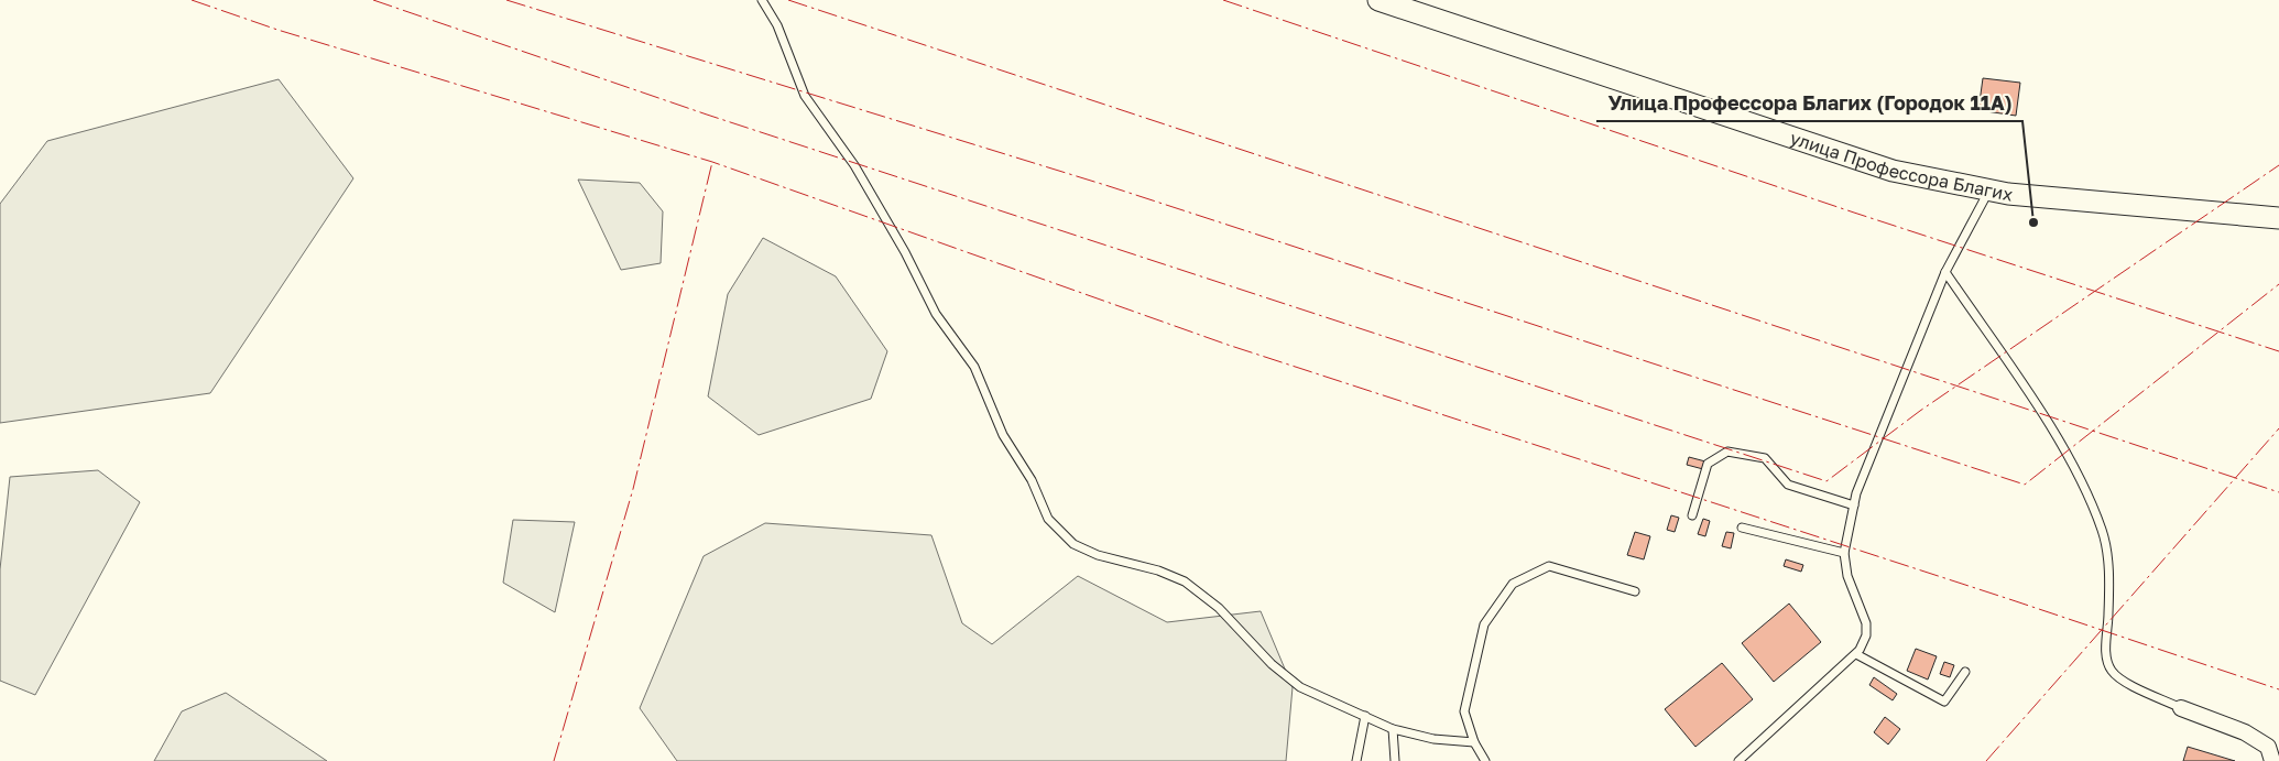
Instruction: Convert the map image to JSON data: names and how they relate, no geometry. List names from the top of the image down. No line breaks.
{"streets":{"main road":["улица Профессора Благих"]},"places":["Улица Профессора Благих (Городок 11А)"]}
